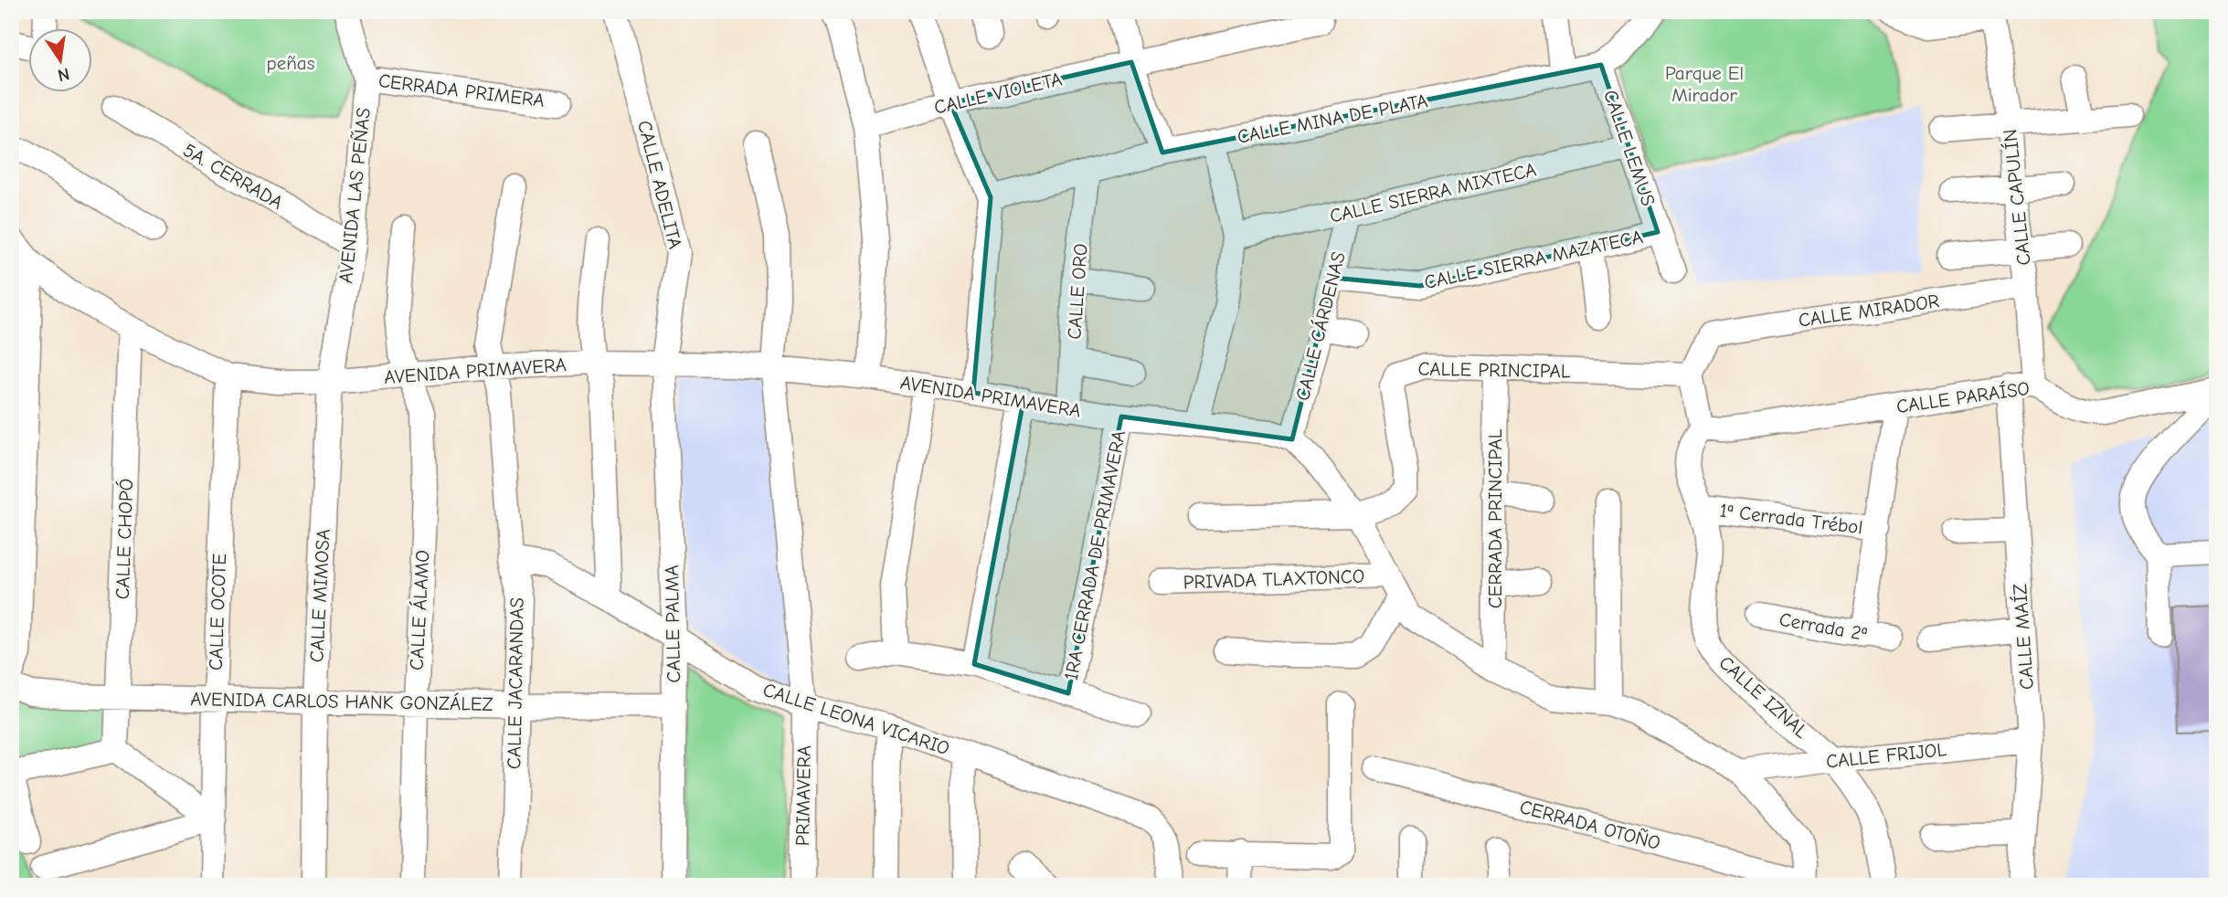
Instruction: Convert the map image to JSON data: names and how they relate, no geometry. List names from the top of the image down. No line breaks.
{"streets":{"street":["CERRADA PRIMERA","CALLE VIOLETA","CALLE MINA DE PLATA","CALLE LEMUS","5A. CERRADA","CALLE ADELITA","CALLE SIERRA MIXTECA","AVENIDA LAS PEÑAS","CALLE CAPULÍN","CALLE SIERRA MAZATECA","CALLE ORO","CALLE MIRADOR","CALLE CÁRDENAS","CALLE PRINCIPAL","AVENIDA PRIMAVERA","CALLE PARAÍSO","CERRADA PRINCIPAL","1ª Cerrada Trébol","CALLE CHOPÓ","1RA CERRADA DE PRIMAVERA","PRIVADA TLAXTONCO","CALLE MIMOSA","CALLE ÁLAMO","CALLE OCOTE","CALLE PALMA","Cerrada 2ª","CALLE MAÍZ","CALLE JACARANDAS","CALLE IZNAL","AVENIDA CARLOS HANK GONZÁLEZ","CALLE LEONA VICARIO","CALLE FRIJOL","PRIMAVERA","CERRADA OTOÑO"]},"crossings":[["CERRADA PRIMERA","AVENIDA LAS PEÑAS"],["CALLE MINA DE PLATA","CALLE LEMUS"],["CALLE MINA DE PLATA","CALLE ORO"],["CALLE LEMUS","CALLE SIERRA MIXTECA"],["CALLE LEMUS","CALLE SIERRA MAZATECA"],["5A. CERRADA","AVENIDA LAS PEÑAS"],["CALLE ADELITA","AVENIDA PRIMAVERA"],["CALLE ADELITA","CALLE PALMA"],["CALLE SIERRA MIXTECA","CALLE CÁRDENAS"],["AVENIDA LAS PEÑAS","AVENIDA PRIMAVERA"],["AVENIDA LAS PEÑAS","CALLE MIMOSA"],["CALLE CAPULÍN","CALLE MIRADOR"],["CALLE CAPULÍN","CALLE PARAÍSO"],["CALLE SIERRA MAZATECA","CALLE CÁRDENAS"],["CALLE ORO","AVENIDA PRIMAVERA"],["CALLE MIRADOR","CALLE PRINCIPAL"],["CALLE CÁRDENAS","AVENIDA PRIMAVERA"],["CALLE PRINCIPAL","CERRADA PRINCIPAL"],["AVENIDA PRIMAVERA","CALLE CHOPÓ"],["AVENIDA PRIMAVERA","1RA CERRADA DE PRIMAVERA"],["AVENIDA PRIMAVERA","CALLE MIMOSA"],["AVENIDA PRIMAVERA","CALLE ÁLAMO"],["AVENIDA PRIMAVERA","CALLE OCOTE"],["AVENIDA PRIMAVERA","CALLE PALMA"],["AVENIDA PRIMAVERA","CALLE JACARANDAS"],["AVENIDA PRIMAVERA","PRIMAVERA"],["CALLE PARAÍSO","CALLE MAÍZ"],["CALLE PARAÍSO","CALLE IZNAL"],["1ª Cerrada Trébol","CALLE IZNAL"],["CALLE CHOPÓ","AVENIDA CARLOS HANK GONZÁLEZ"],["CALLE MIMOSA","AVENIDA CARLOS HANK GONZÁLEZ"],["CALLE ÁLAMO","AVENIDA CARLOS HANK GONZÁLEZ"],["CALLE OCOTE","AVENIDA CARLOS HANK GONZÁLEZ"],["CALLE PALMA","AVENIDA CARLOS HANK GONZÁLEZ"],["CALLE PALMA","CALLE LEONA VICARIO"],["CALLE MAÍZ","CALLE FRIJOL"],["CALLE JACARANDAS","AVENIDA CARLOS HANK GONZÁLEZ"],["CALLE JACARANDAS","CALLE LEONA VICARIO"],["CALLE IZNAL","CALLE FRIJOL"],["CALLE LEONA VICARIO","PRIMAVERA"]],"parks":["peñas","Parque El Mirador"],"north":"bottom"}
